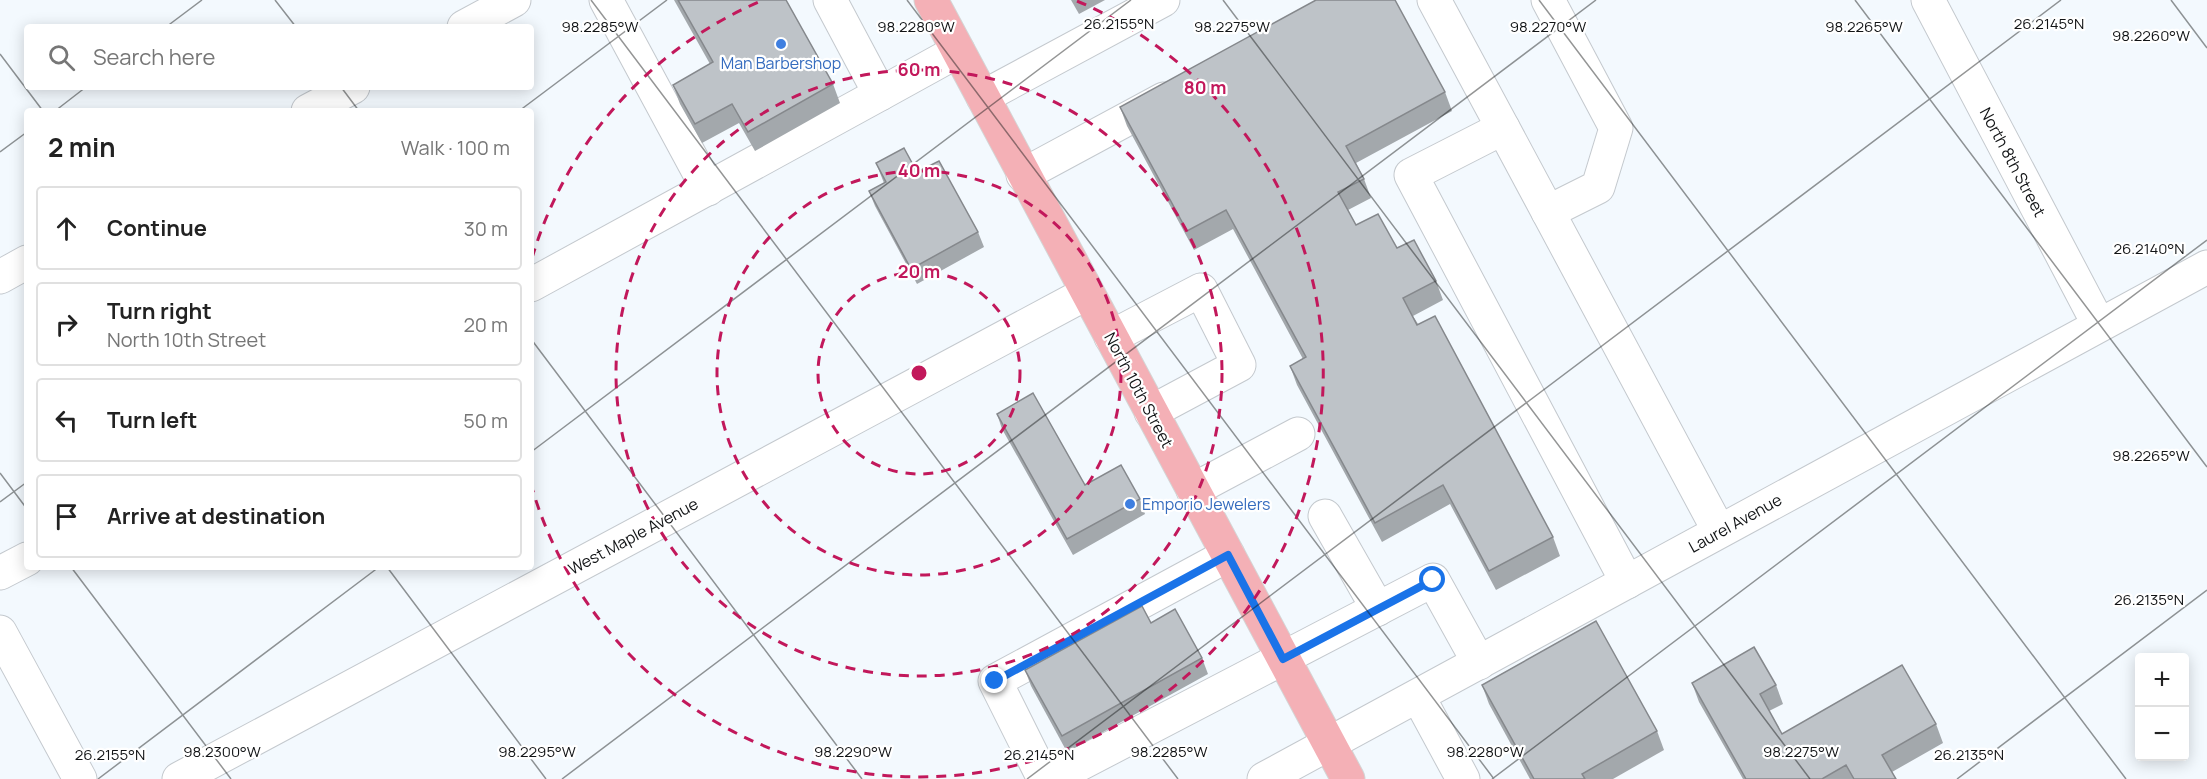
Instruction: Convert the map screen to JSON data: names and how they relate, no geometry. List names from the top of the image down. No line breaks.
{"streets":{"main road":["North 10th Street"],"street":["North 8th Street","Laurel Avenue","West Maple Avenue"]},"crossings":[["North 8th Street","Laurel Avenue"],["North 10th Street","Laurel Avenue"],["North 10th Street","West Maple Avenue"]],"places":["Man Barbershop","Emporio Jewelers"],"page":{"search":"Search here","heading":["2 min","Walk · 100 m"],"list":[["Continue","30 m"],["Turn right","North 10th Street","20 m"],["Turn left","50 m"],"Arrive at destination"],"map_buttons":["+","−"]},"coordinates":["26.2155°N","26.2145°N","98.2285°W","98.2280°W","98.2275°W","98.2270°W","98.2265°W","98.2260°W","26.2140°N","26.2135°N","98.2300°W","98.2295°W","98.2290°W"],"rings":["60 m","80 m","40 m","20 m"]}
